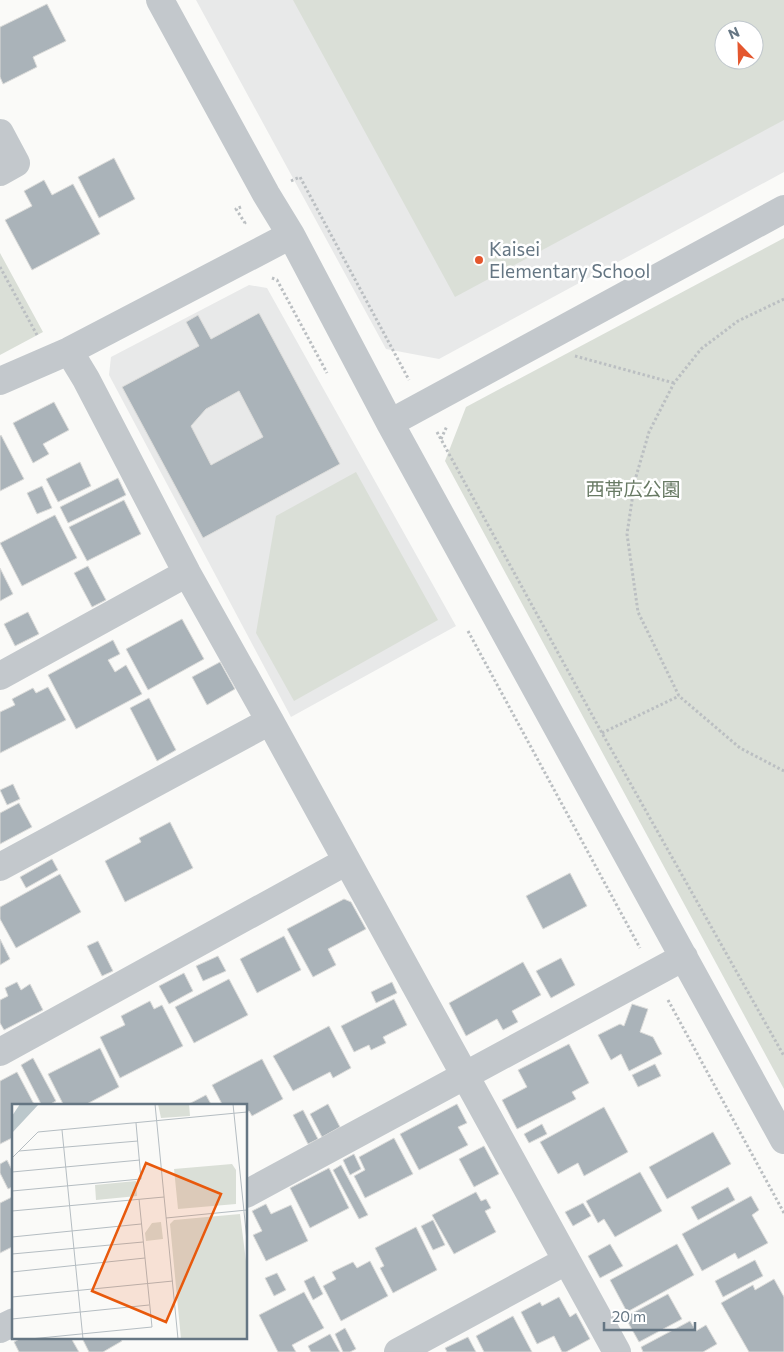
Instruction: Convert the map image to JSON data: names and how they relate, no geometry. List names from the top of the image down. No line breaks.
{"parks":["西帯広公園"],"places":["Kaisei Elementary School"],"scale_bar":"20 m","north":"top left"}
